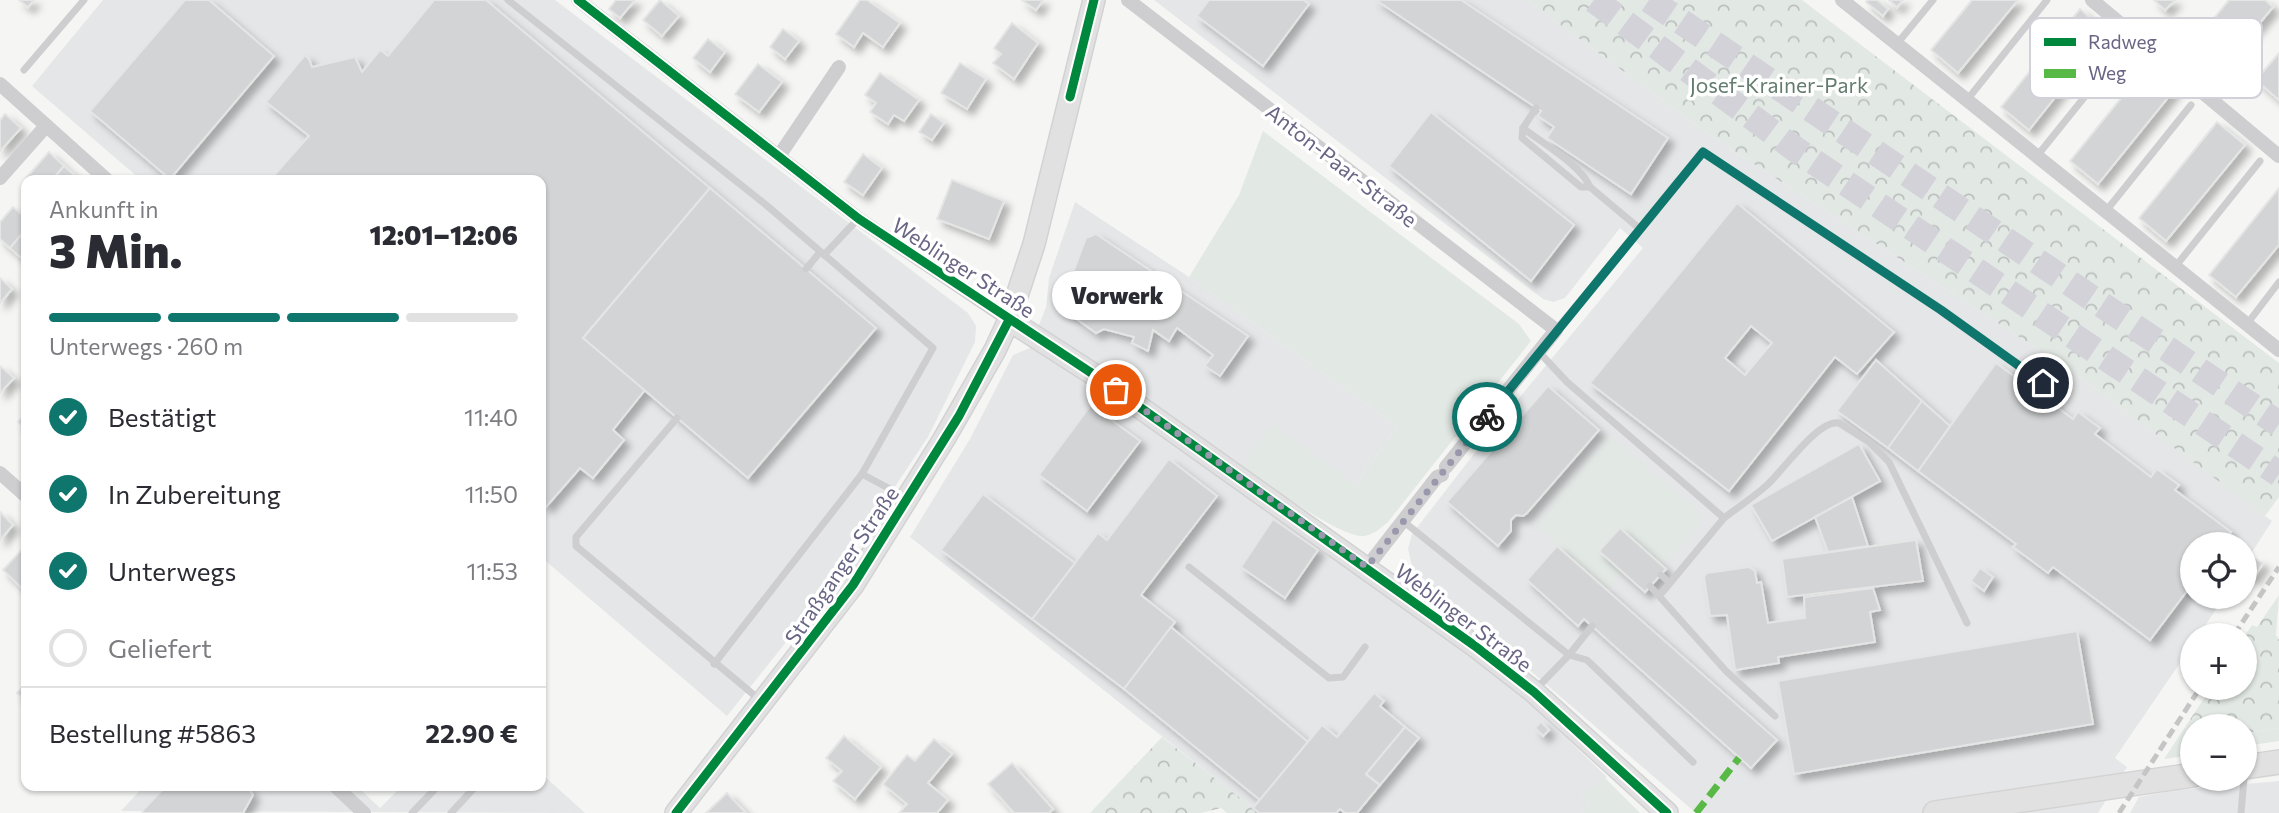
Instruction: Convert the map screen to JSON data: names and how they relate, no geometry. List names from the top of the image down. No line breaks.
{"streets":{"street":["Anton-Paar-Straße","Weblinger Straße","Straßganger Straße"]},"crossings":[["Weblinger Straße","Straßganger Straße"]],"parks":["Josef-Krainer-Park"],"places":["Vorwerk"],"legend":["Radweg","Weg"],"page":{"heading":["3 Min.","Ankunft in","12:01–12:06"],"panel":["Bestellung #5863","22.90 €"],"bubble":"Vorwerk","bar":"Unterwegs · 260 m","list":[["Bestätigt","11:40"],["In Zubereitung","11:50"],["Unterwegs","11:53"],"Geliefert"],"map_buttons":["+","−"]}}
